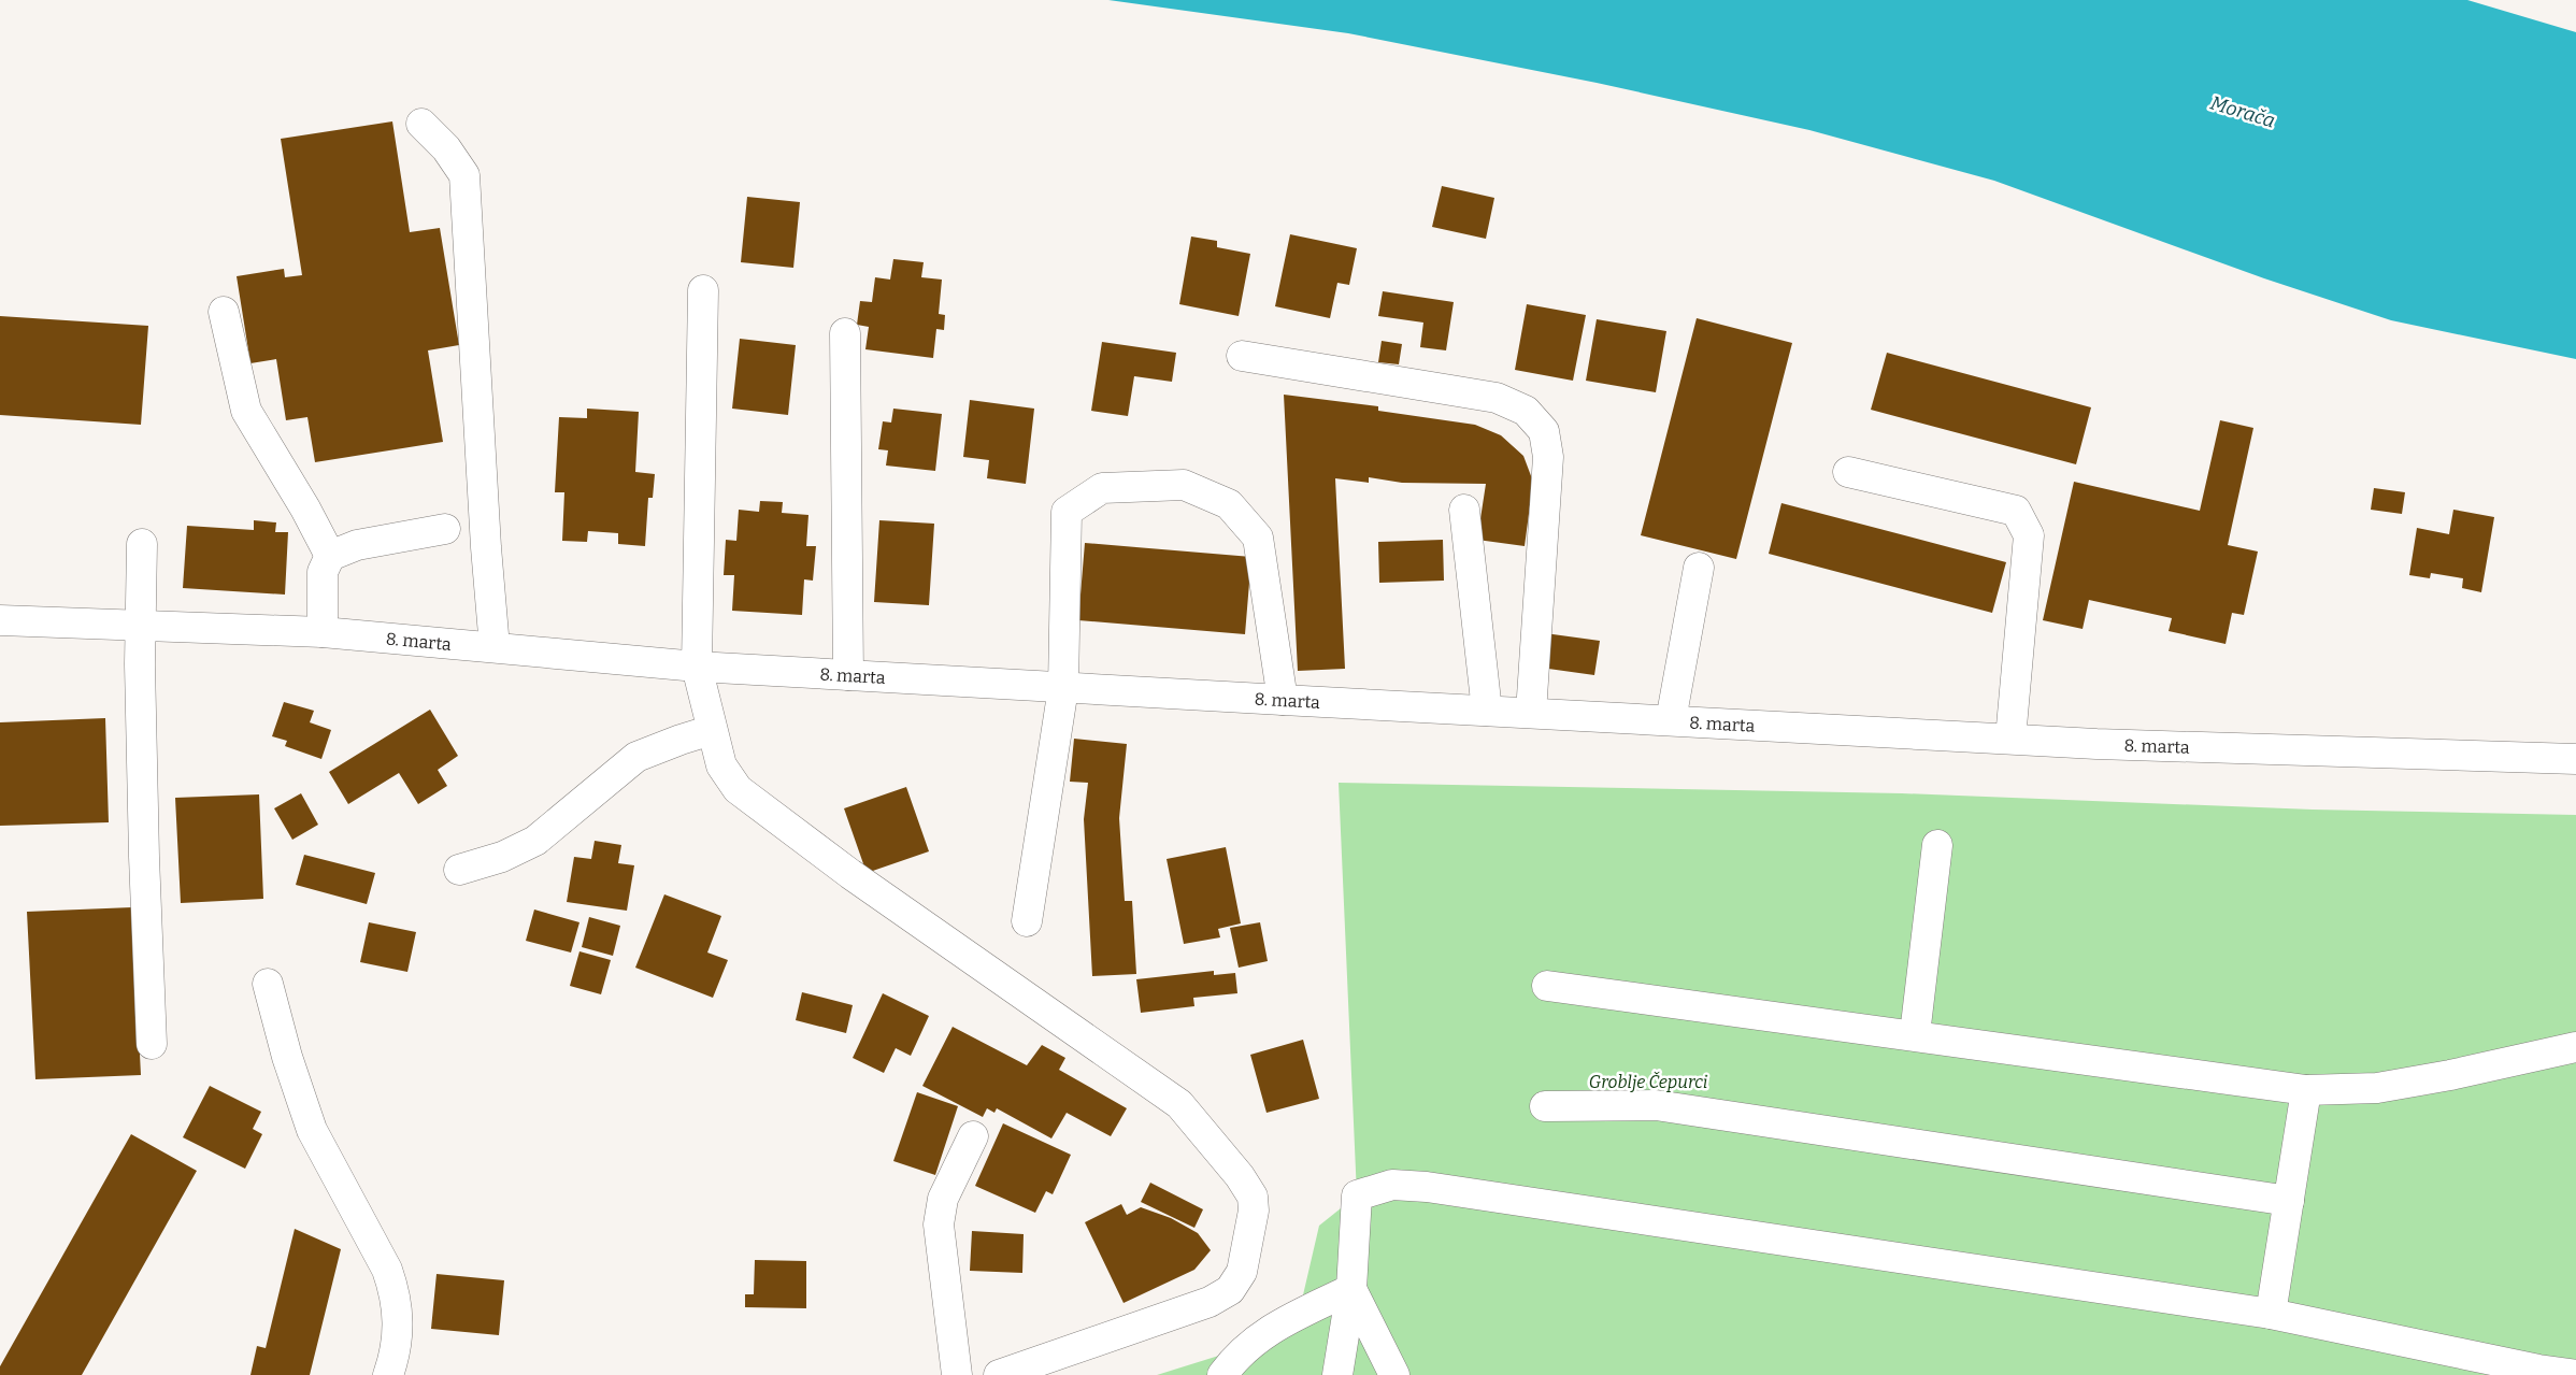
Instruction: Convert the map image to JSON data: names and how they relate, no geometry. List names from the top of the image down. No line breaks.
{"streets":{"street":["8. marta"]},"water":["Morača"],"parks":["Groblje Čepurci"]}
